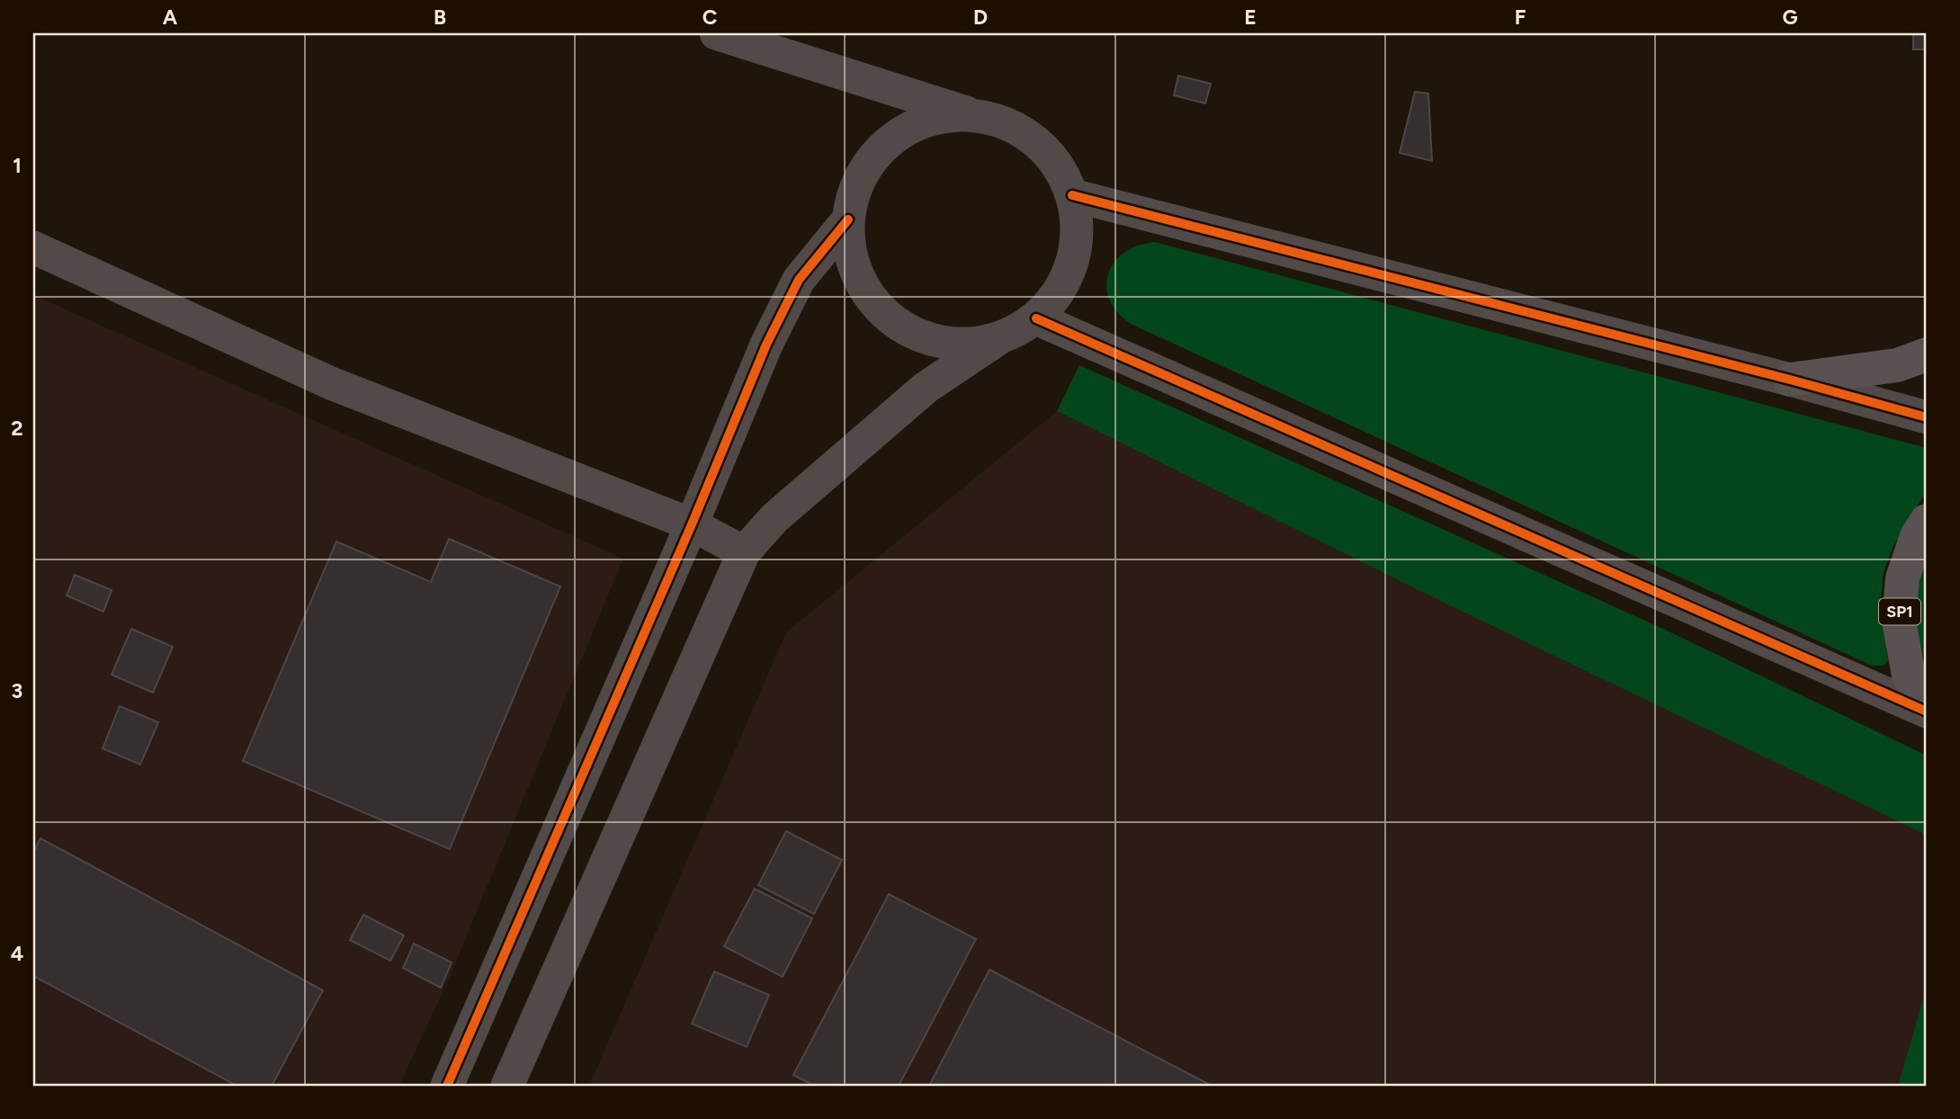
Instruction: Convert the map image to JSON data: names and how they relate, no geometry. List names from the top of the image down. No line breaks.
{"streets":{"main road":["SP1"]},"grid":{"columns":["A","B","C","D","E","F","G"],"rows":["1","2","3","4"]}}
